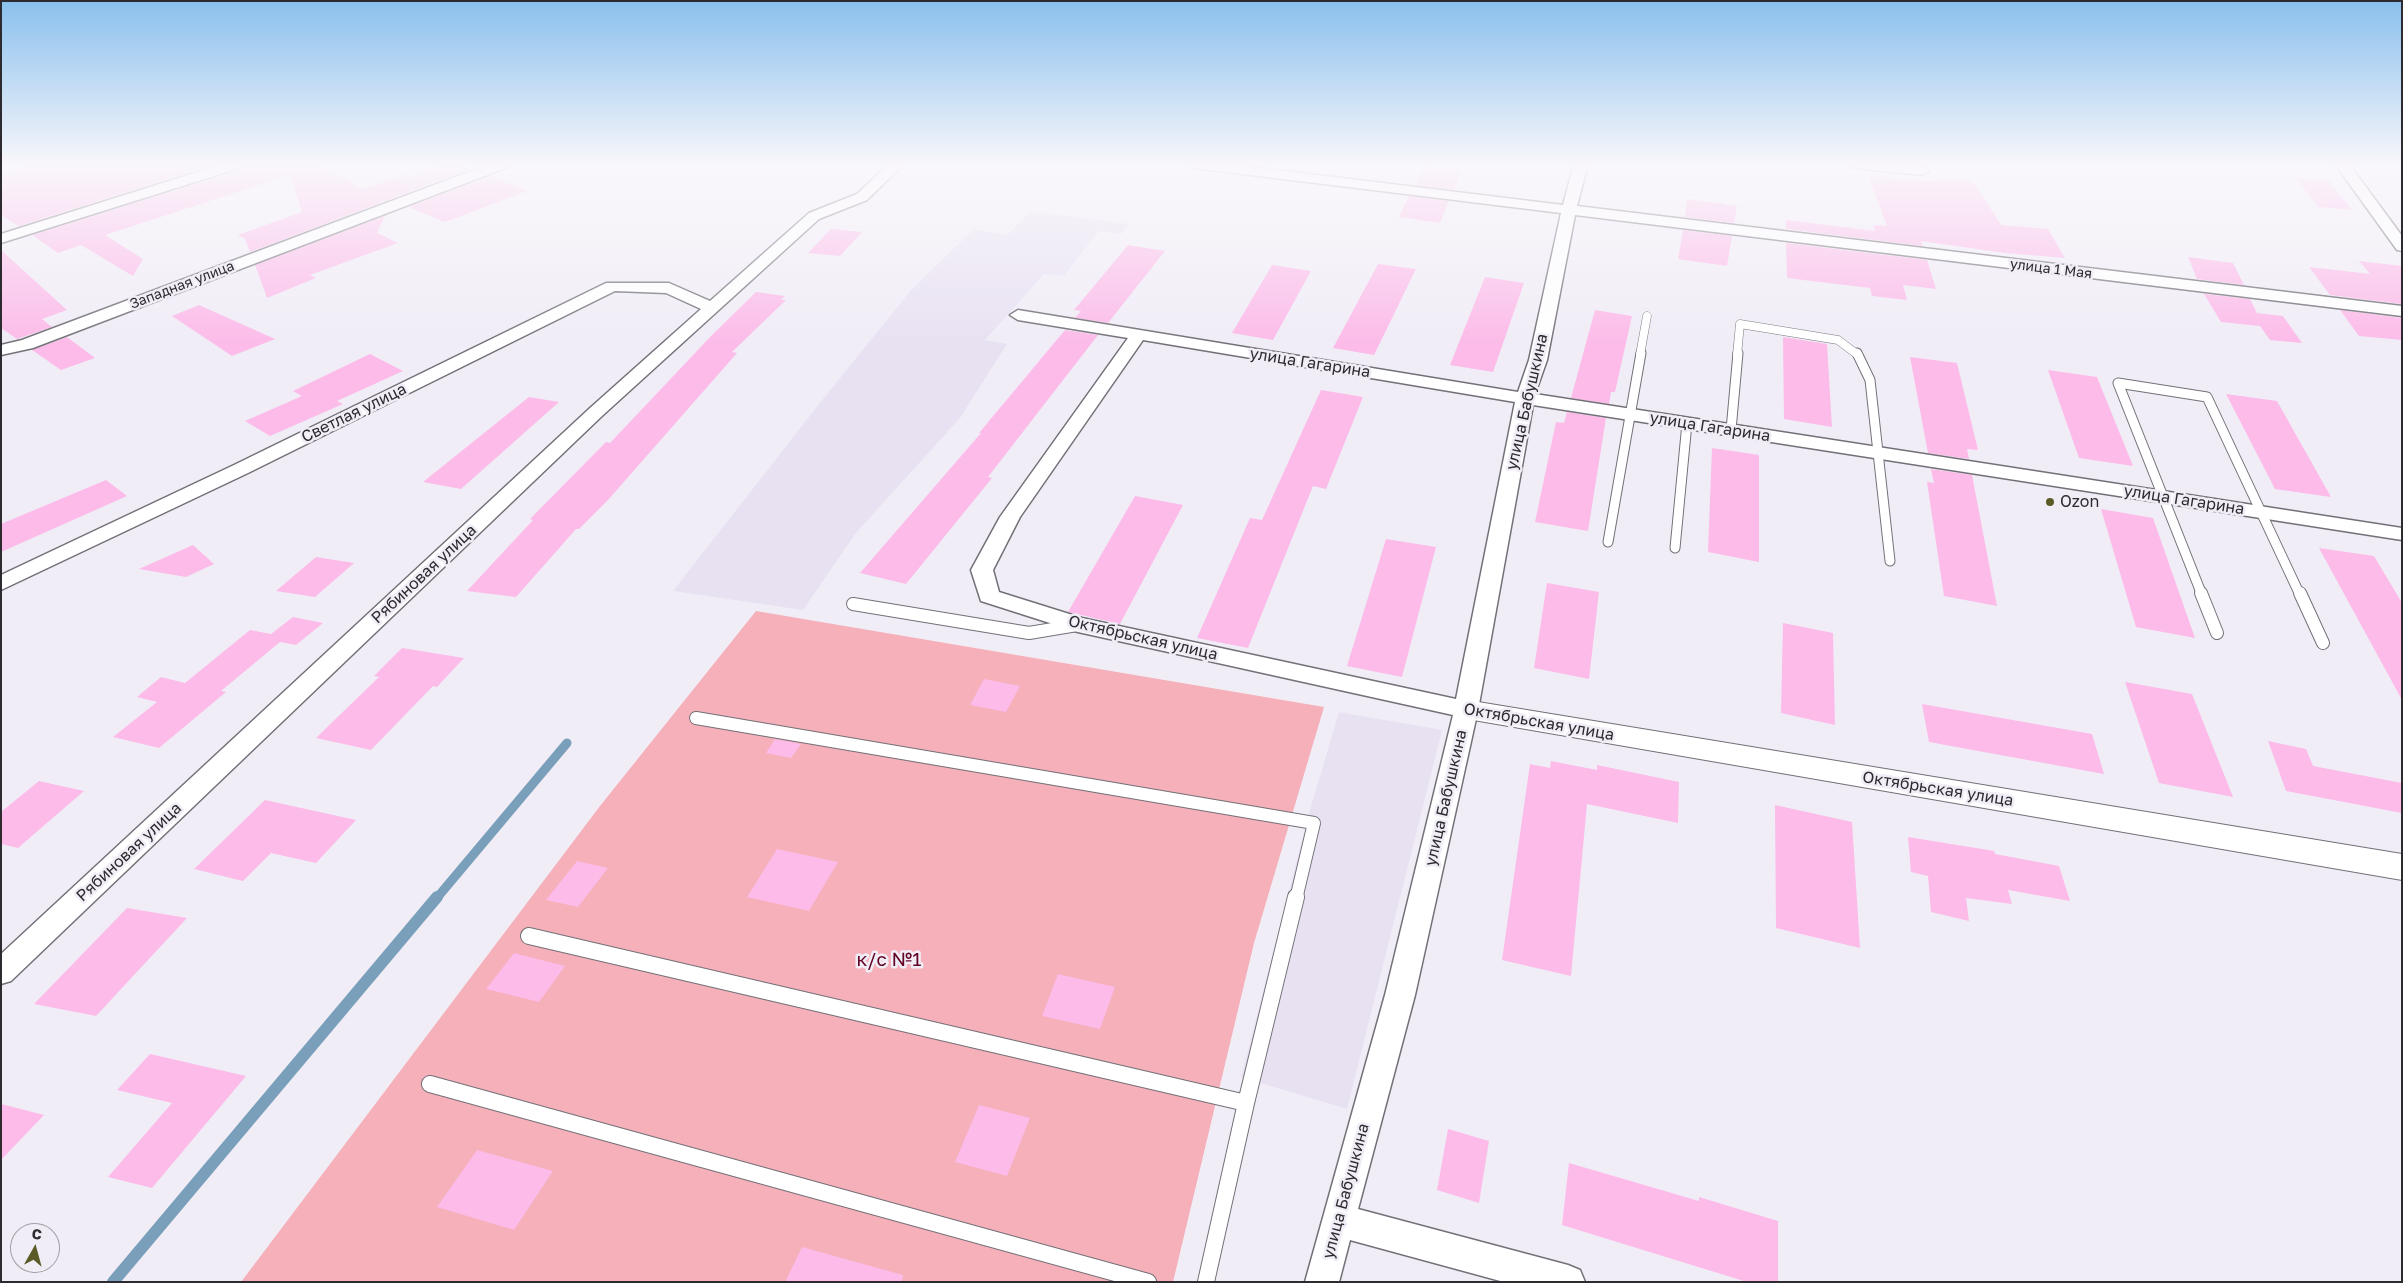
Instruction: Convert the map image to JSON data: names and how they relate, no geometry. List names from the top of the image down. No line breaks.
{"streets":{"street":["улица 1 Мая","Западная улица","улица Гагарина","улица Бабушкина","Светлая улица","Рябиновая улица","Октябрьская улица"]},"crossings":[["улица Гагарина","улица Бабушкина"],["улица Гагарина","Октябрьская улица"],["улица Бабушкина","Октябрьская улица"],["Светлая улица","Рябиновая улица"]],"parks":["к/с №1"],"places":["Ozon"],"north":"top"}
